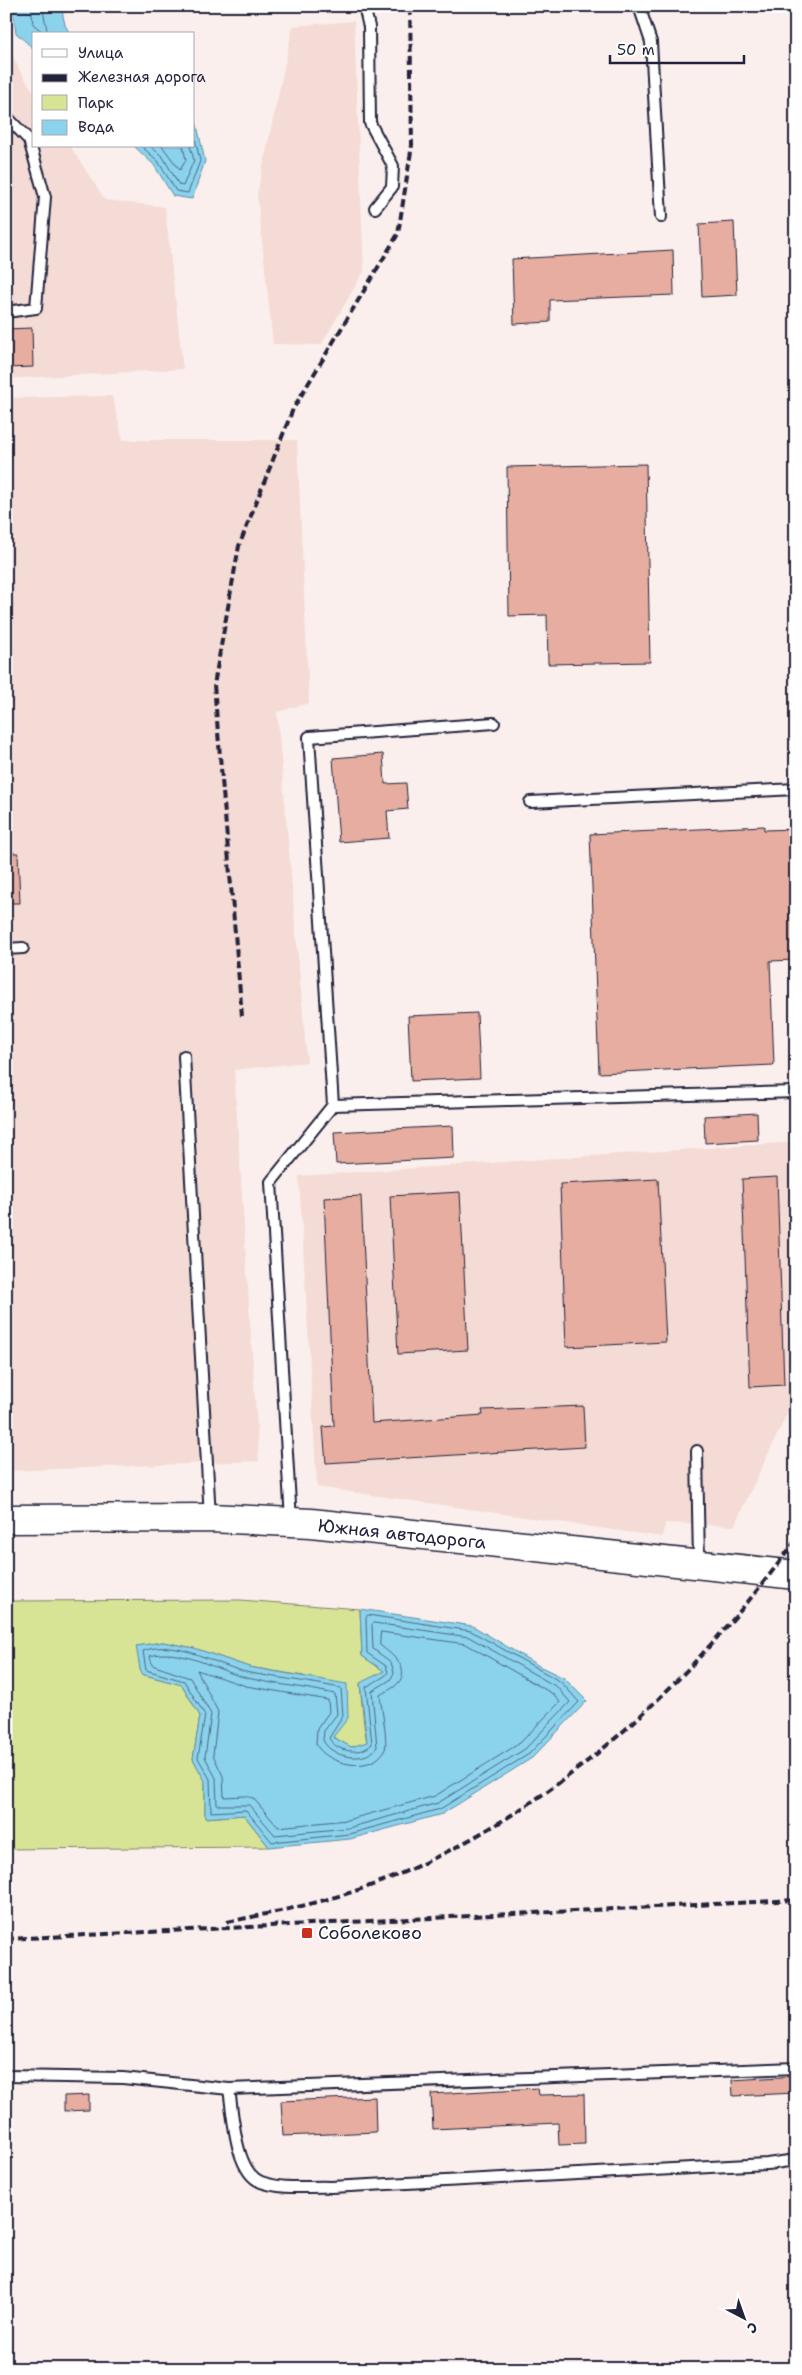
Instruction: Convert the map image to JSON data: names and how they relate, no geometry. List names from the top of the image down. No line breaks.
{"streets":{"main road":["Южная автодорога"]},"places":{"transit":["Соболеково"]},"legend":["Улица","Железная дорога","Парк","Вода"],"scale_bar":"50 m","north":"bottom right"}
